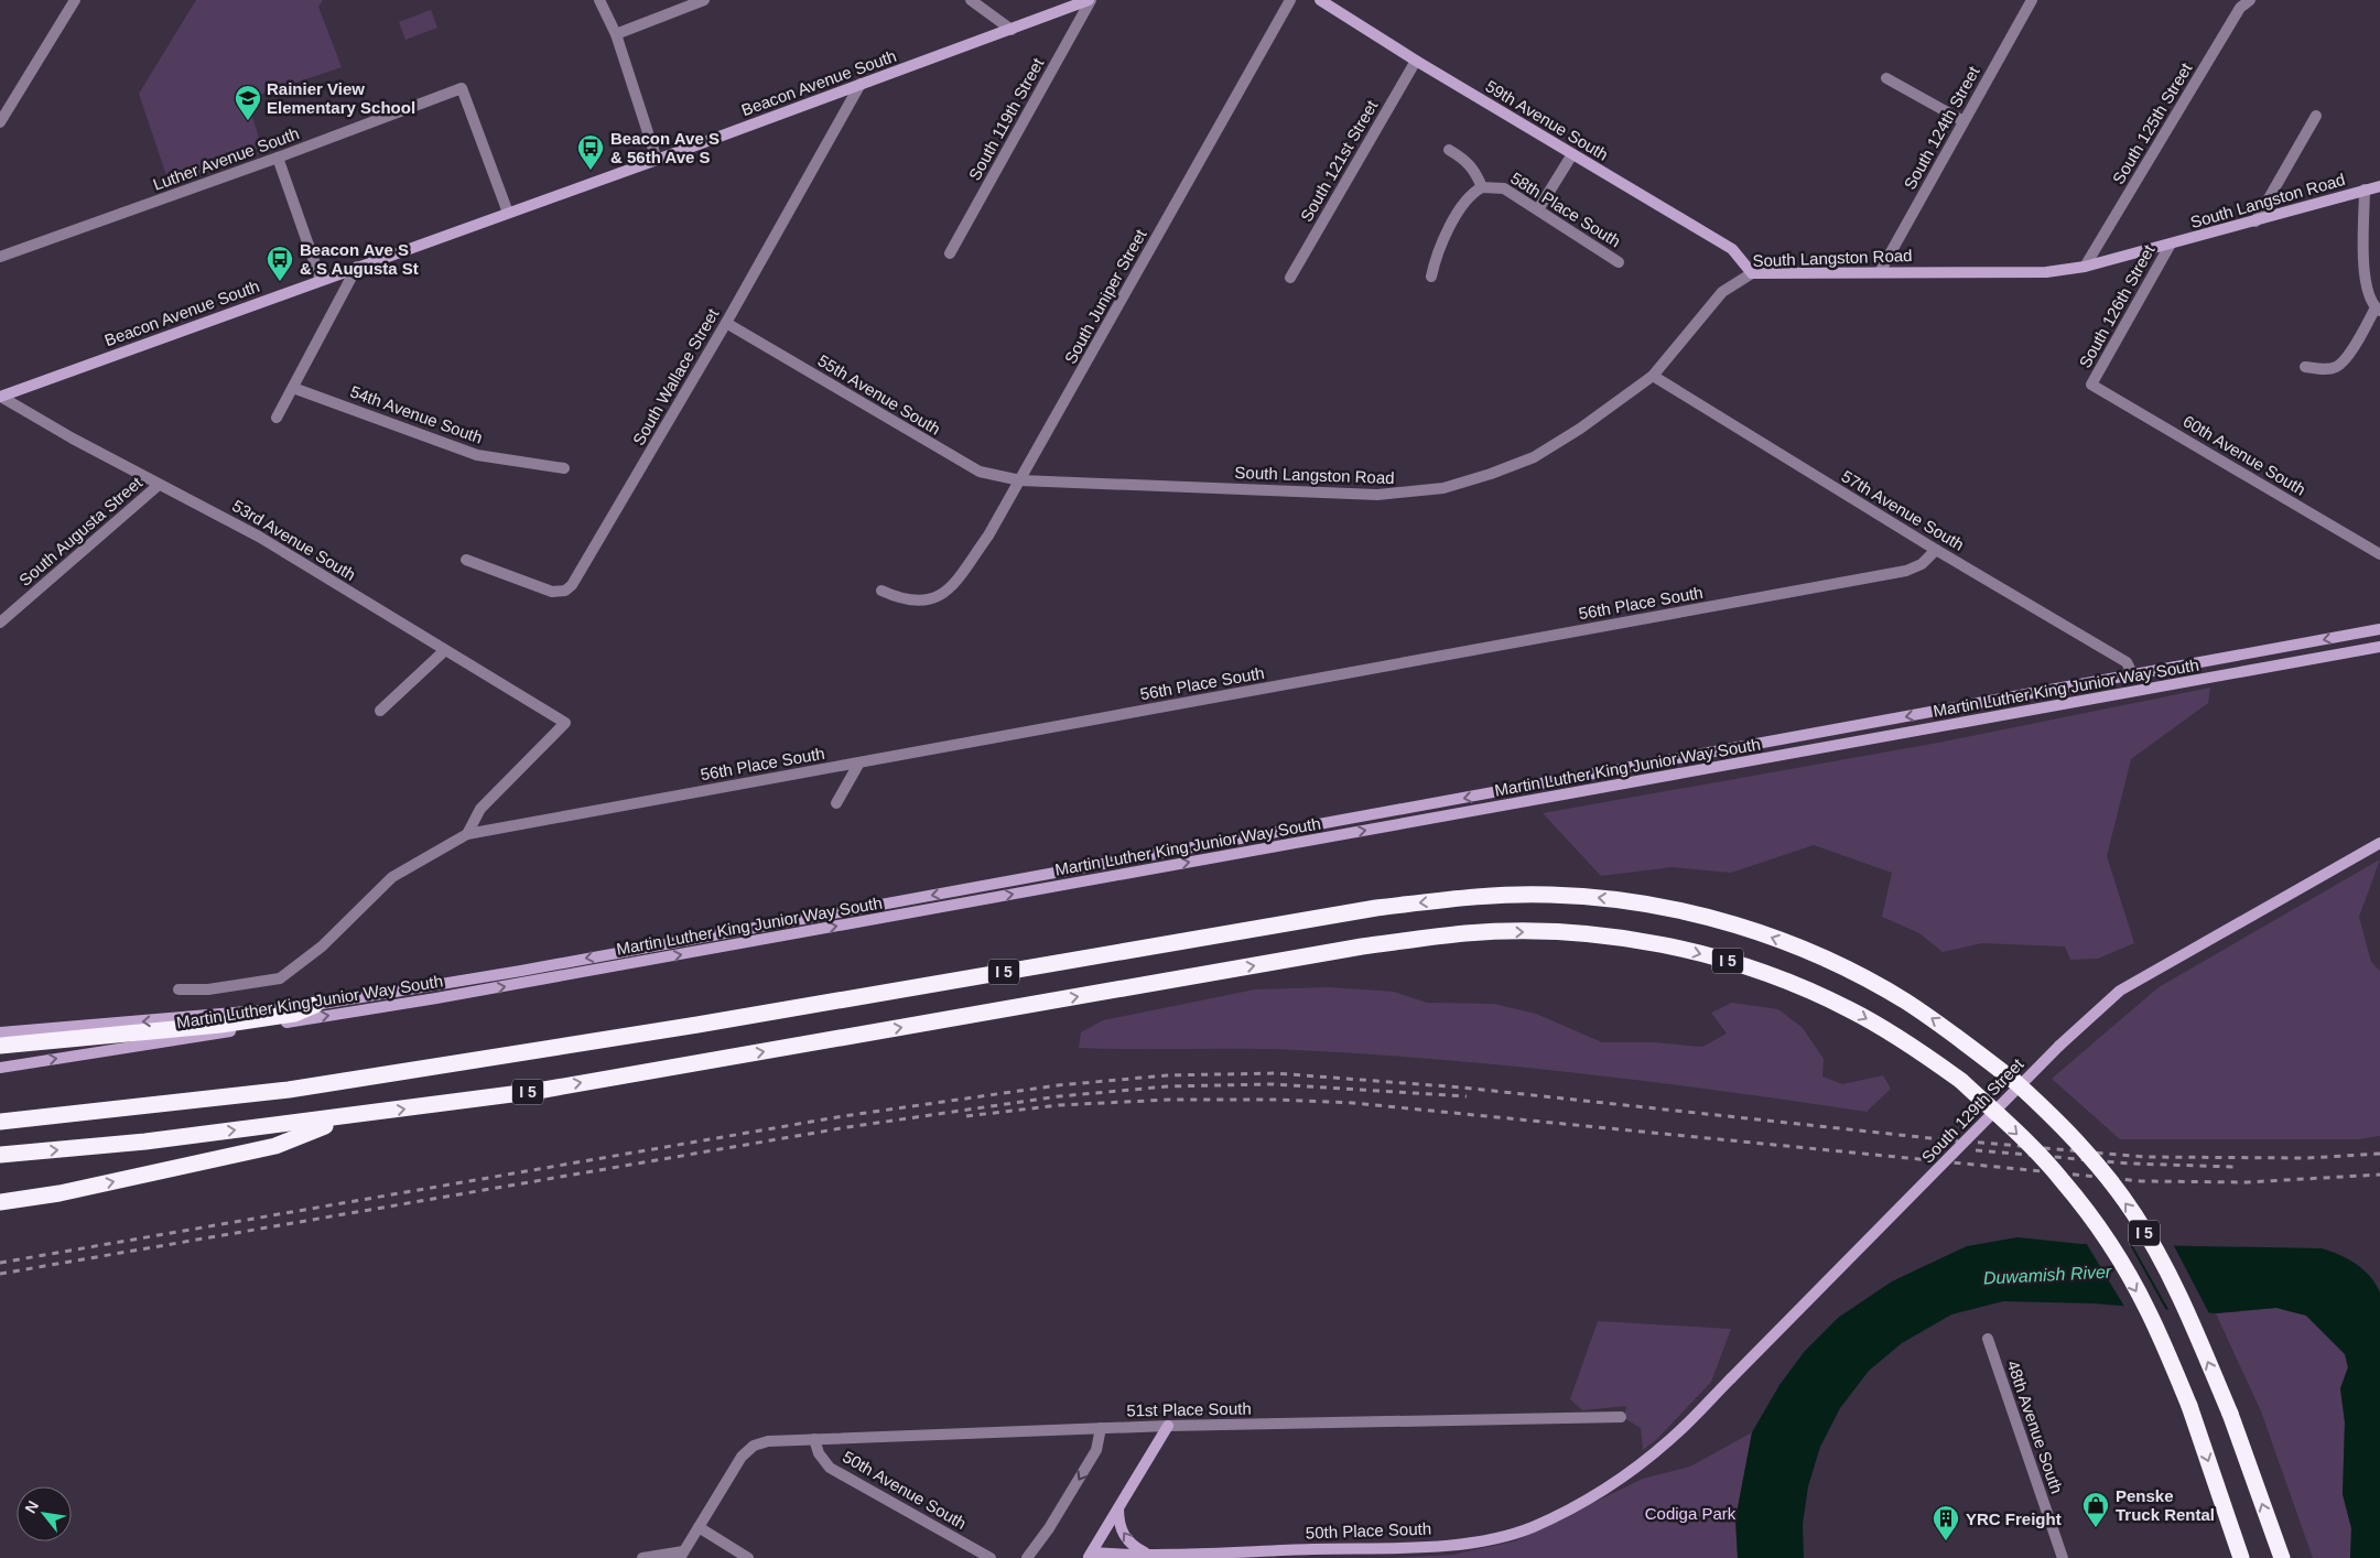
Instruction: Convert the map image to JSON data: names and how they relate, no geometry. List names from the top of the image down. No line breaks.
{"streets":{"highway":["I 5"],"main road":["Beacon Avenue South","59th Avenue South","South Langston Road","Martin Luther King Junior Way South","South 129th Street","50th Place South"],"street":["South 119th Street","South 125th Street","South 124th Street","Luther Avenue South","South 121st Street","58th Place South","South Juniper Street","South 126th Street","South Wallace Street","55th Avenue South","54th Avenue South","60th Avenue South","57th Avenue South","South Augusta Street","53rd Avenue South","56th Place South","51st Place South","48th Avenue South","50th Avenue South"]},"crossings":[["Beacon Avenue South","South 119th Street"],["Beacon Avenue South","Luther Avenue South"],["Beacon Avenue South","South Wallace Street"],["Beacon Avenue South","53rd Avenue South"],["59th Avenue South","South 121st Street"],["59th Avenue South","South Langston Road"],["South 125th Street","South Langston Road"],["South 124th Street","South Langston Road"],["South Langston Road","South Juniper Street"],["South Langston Road","South 126th Street"],["South Langston Road","55th Avenue South"],["South Langston Road","57th Avenue South"],["South Juniper Street","55th Avenue South"],["South 126th Street","60th Avenue South"],["South Wallace Street","55th Avenue South"],["57th Avenue South","56th Place South"],["57th Avenue South","Martin Luther King Junior Way South"],["South Augusta Street","53rd Avenue South"],["53rd Avenue South","56th Place South"],["South 129th Street","50th Place South"],["51st Place South","50th Avenue South"]],"water":["Duwamish River"],"parks":["Codiga Park"],"places":{"school or university":["Rainier View Elementary School"],"bus stop":["Beacon Ave S & 56th Ave S","Beacon Ave S & S Augusta St"],"shop":["Penske Truck Rental"],"building":["YRC Freight"]},"north":"top left"}
